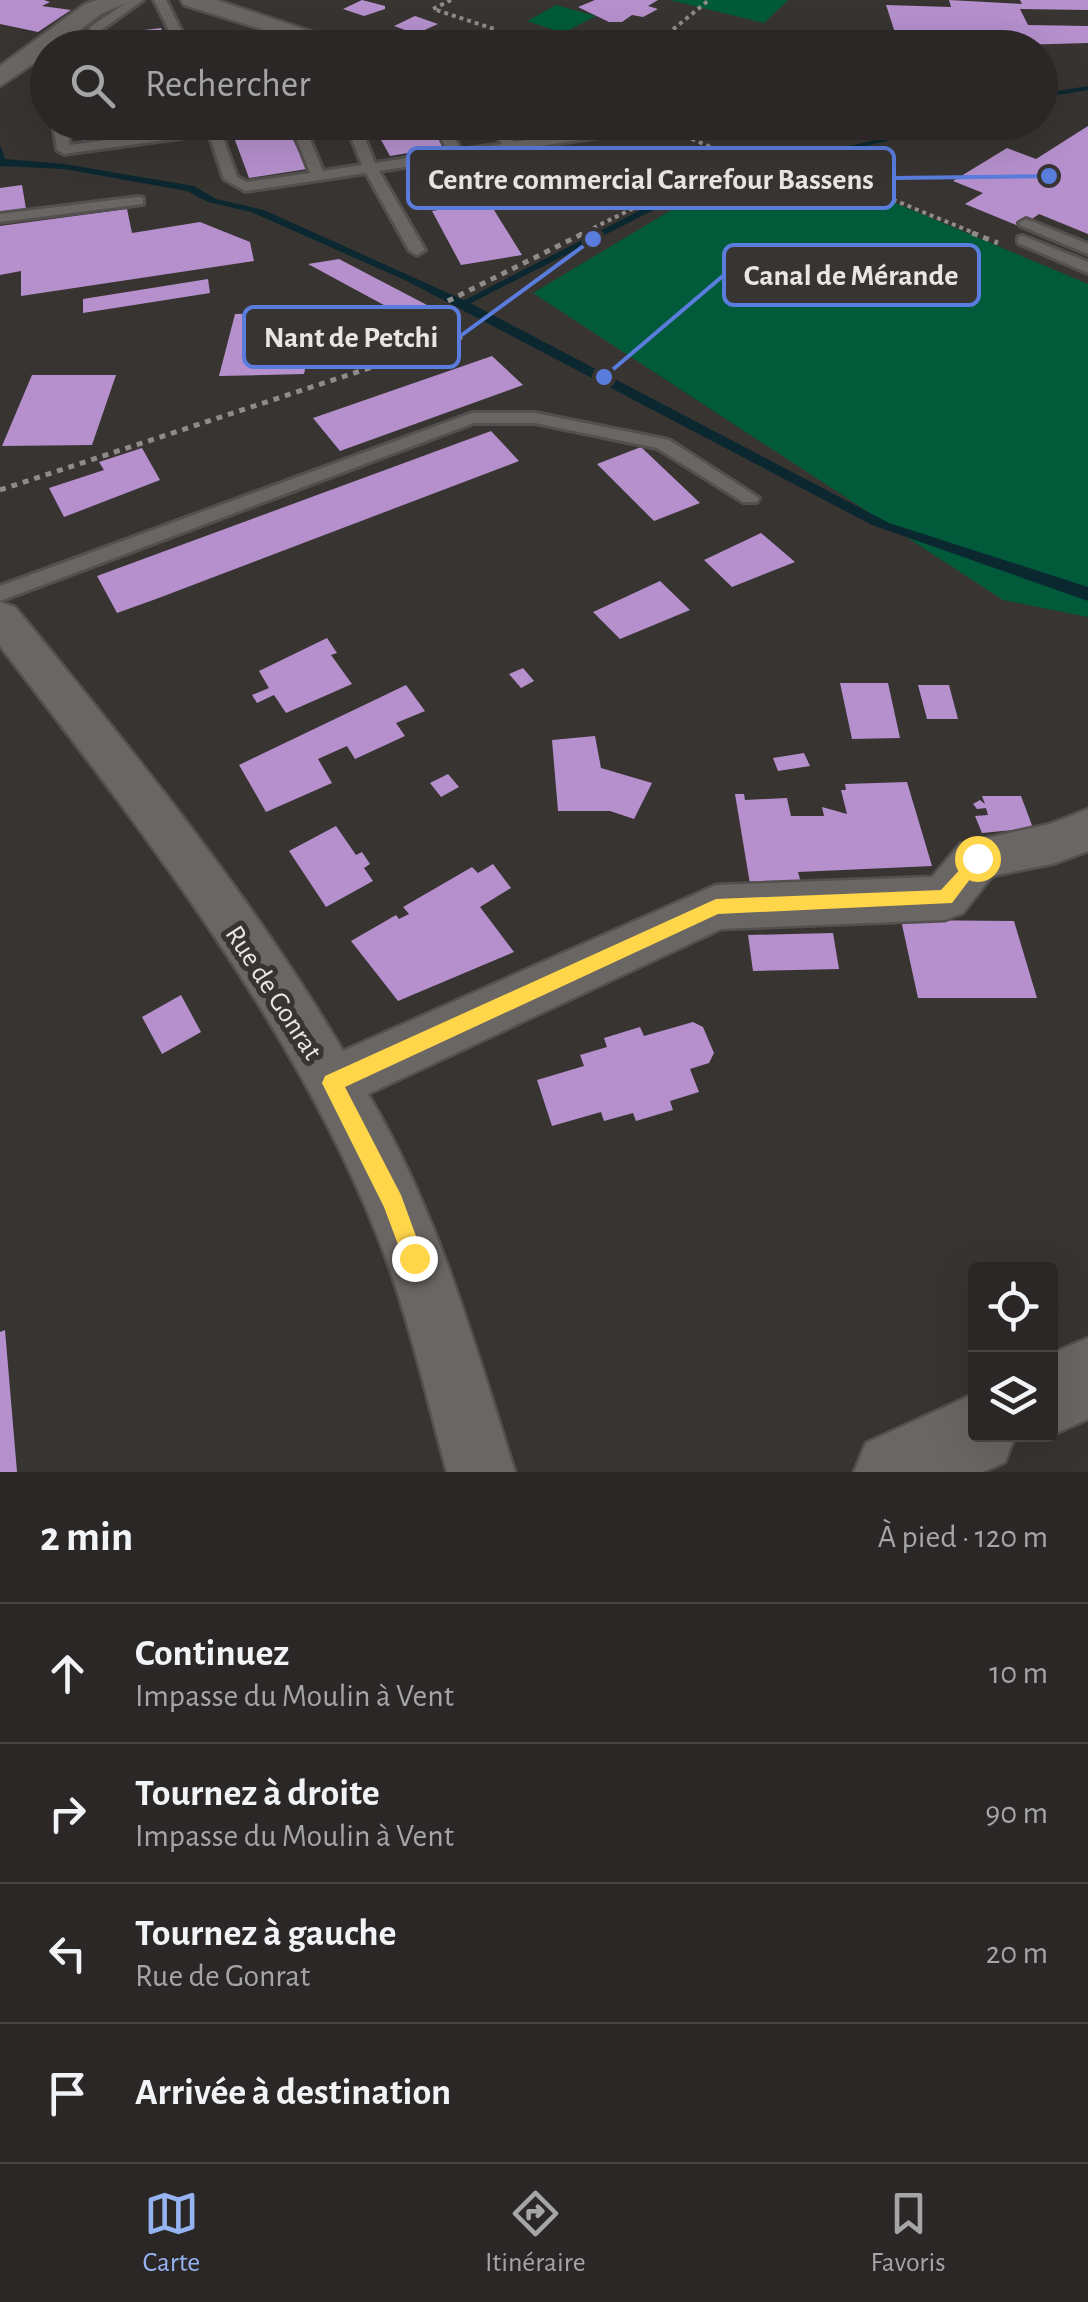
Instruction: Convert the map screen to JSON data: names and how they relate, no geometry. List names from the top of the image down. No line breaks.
{"streets":{"street":["Rue de Gonrat"]},"places":["Centre commercial Carrefour Bassens","Nant de Petchi","Canal de Mérande"],"page":{"search":"Rechercher","heading":["2 min","À pied · 120 m"],"list":[["Continuez","Impasse du Moulin à Vent","10 m"],["Tournez à droite","Impasse du Moulin à Vent","90 m"],["Tournez à gauche","Rue de Gonrat","20 m"],"Arrivée à destination"],"nav":["Carte","Itinéraire","Favoris"]}}
